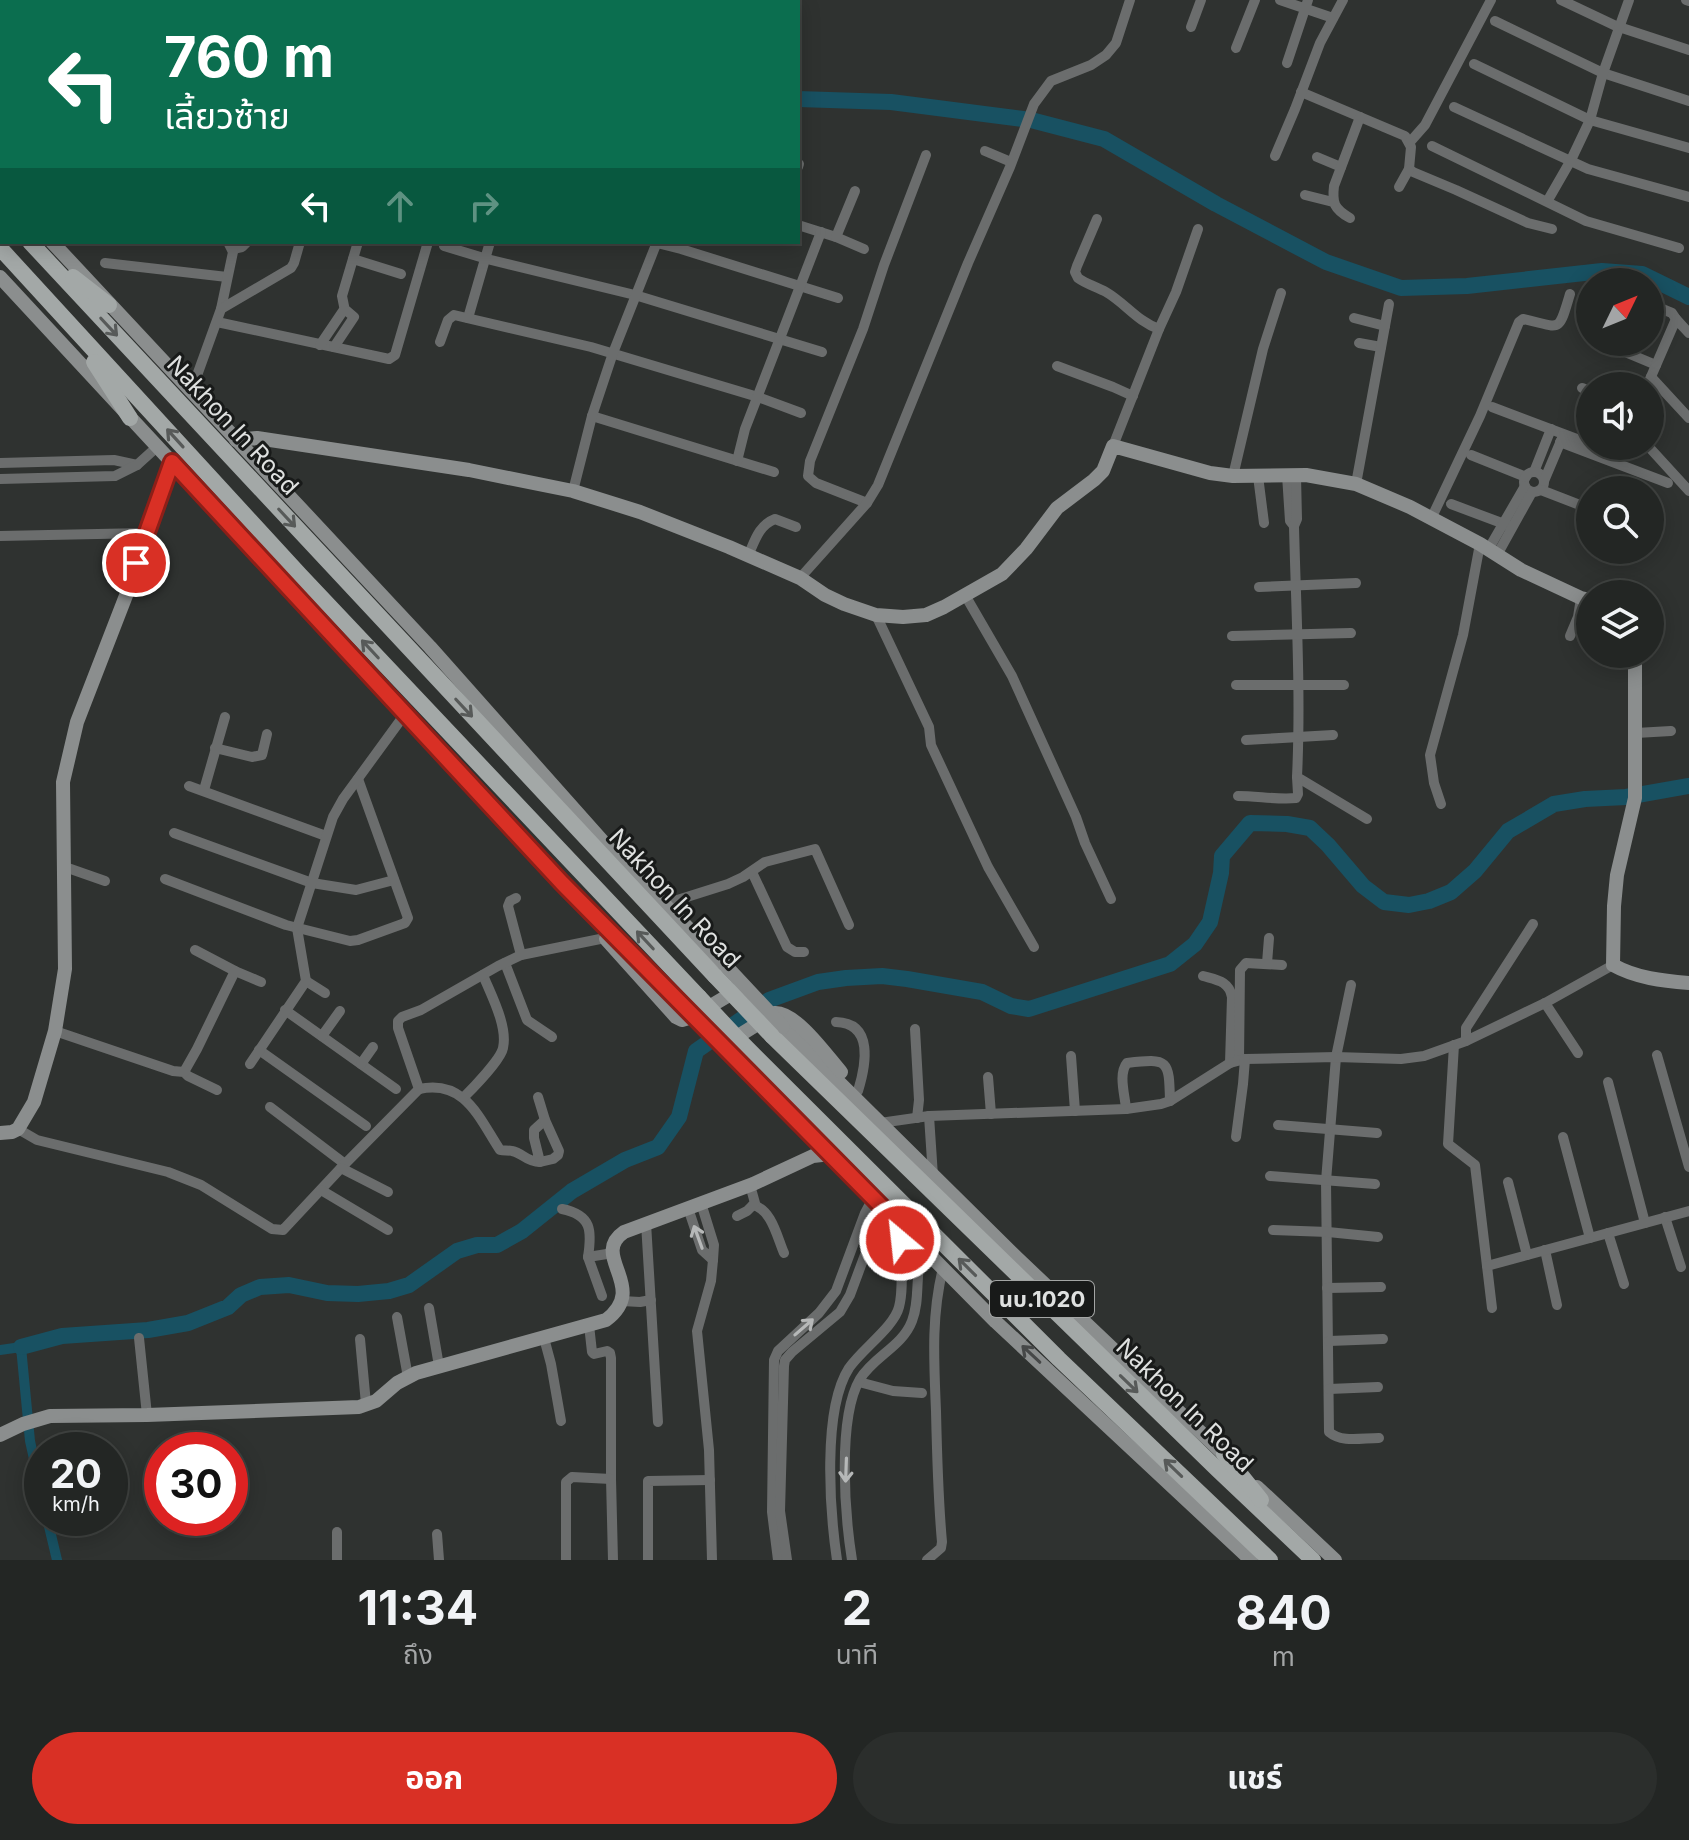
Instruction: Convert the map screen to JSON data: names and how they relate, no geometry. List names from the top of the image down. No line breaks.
{"streets":{"main road":["Nakhon In Road","นบ.1020"]},"north":"top right","page":{"turn":["760 m","เลี้ยวซ้าย"],"speed":"20 km/h","limit":"30","eta":["11:34","ถึง","2","นาที","840","m"],"buttons":["ออก","แชร์"]}}
